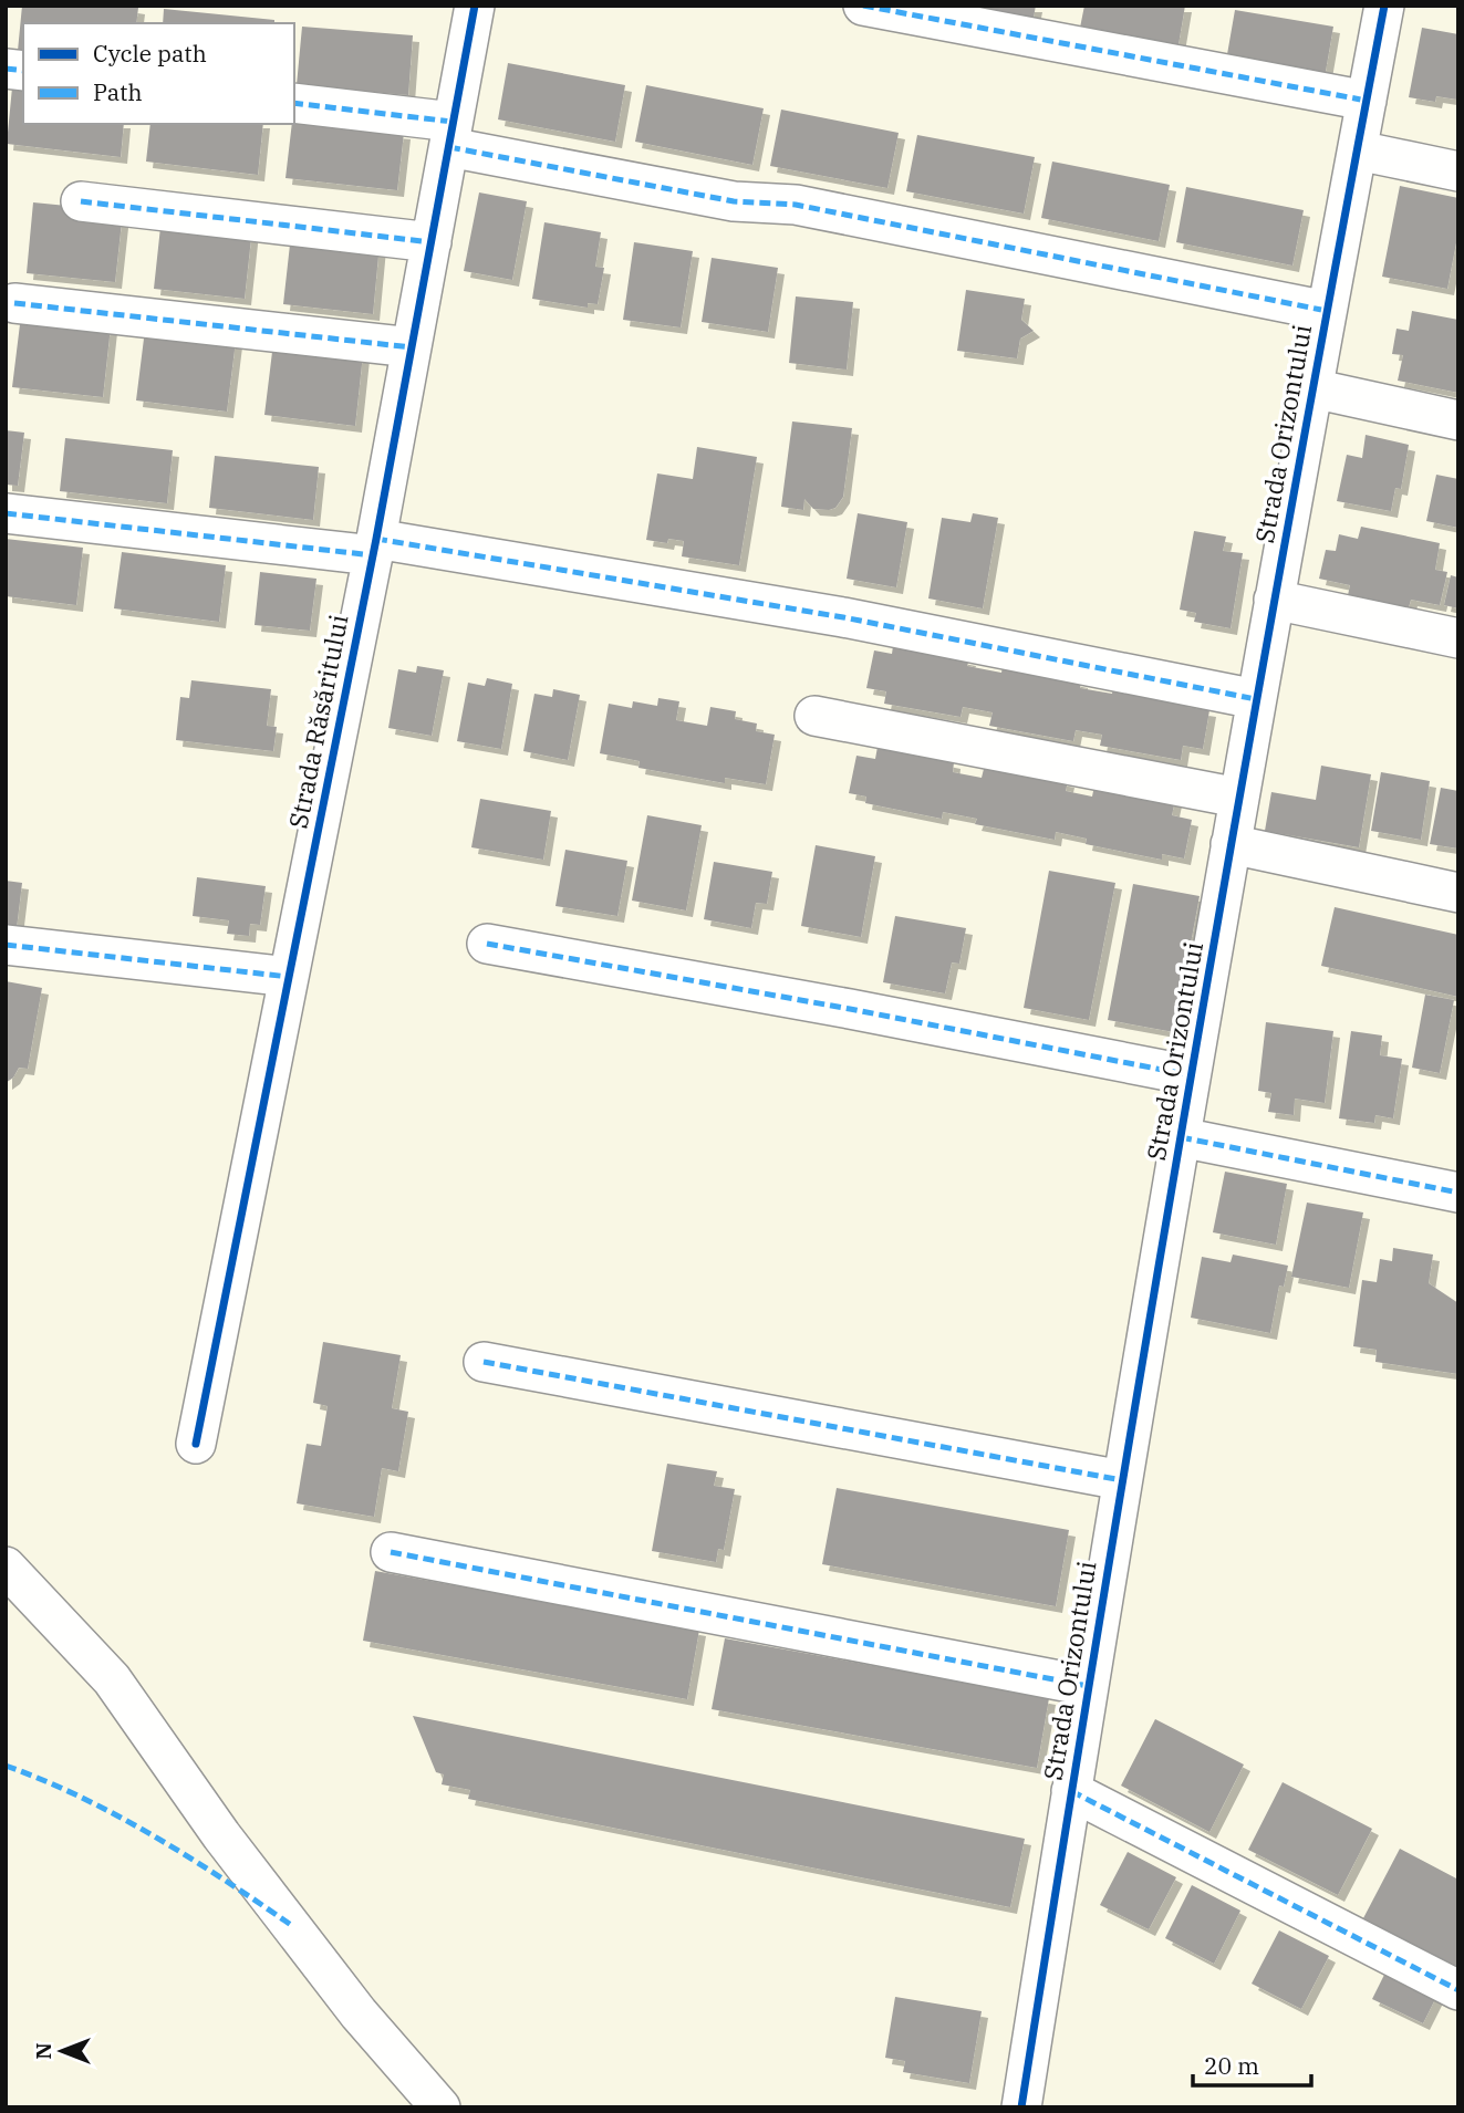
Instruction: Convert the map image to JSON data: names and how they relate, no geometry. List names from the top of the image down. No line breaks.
{"streets":{"street":["Strada Orizontului","Strada Răsăritului"]},"legend":["Cycle path","Path"],"scale_bar":"20 m","north":"left"}
